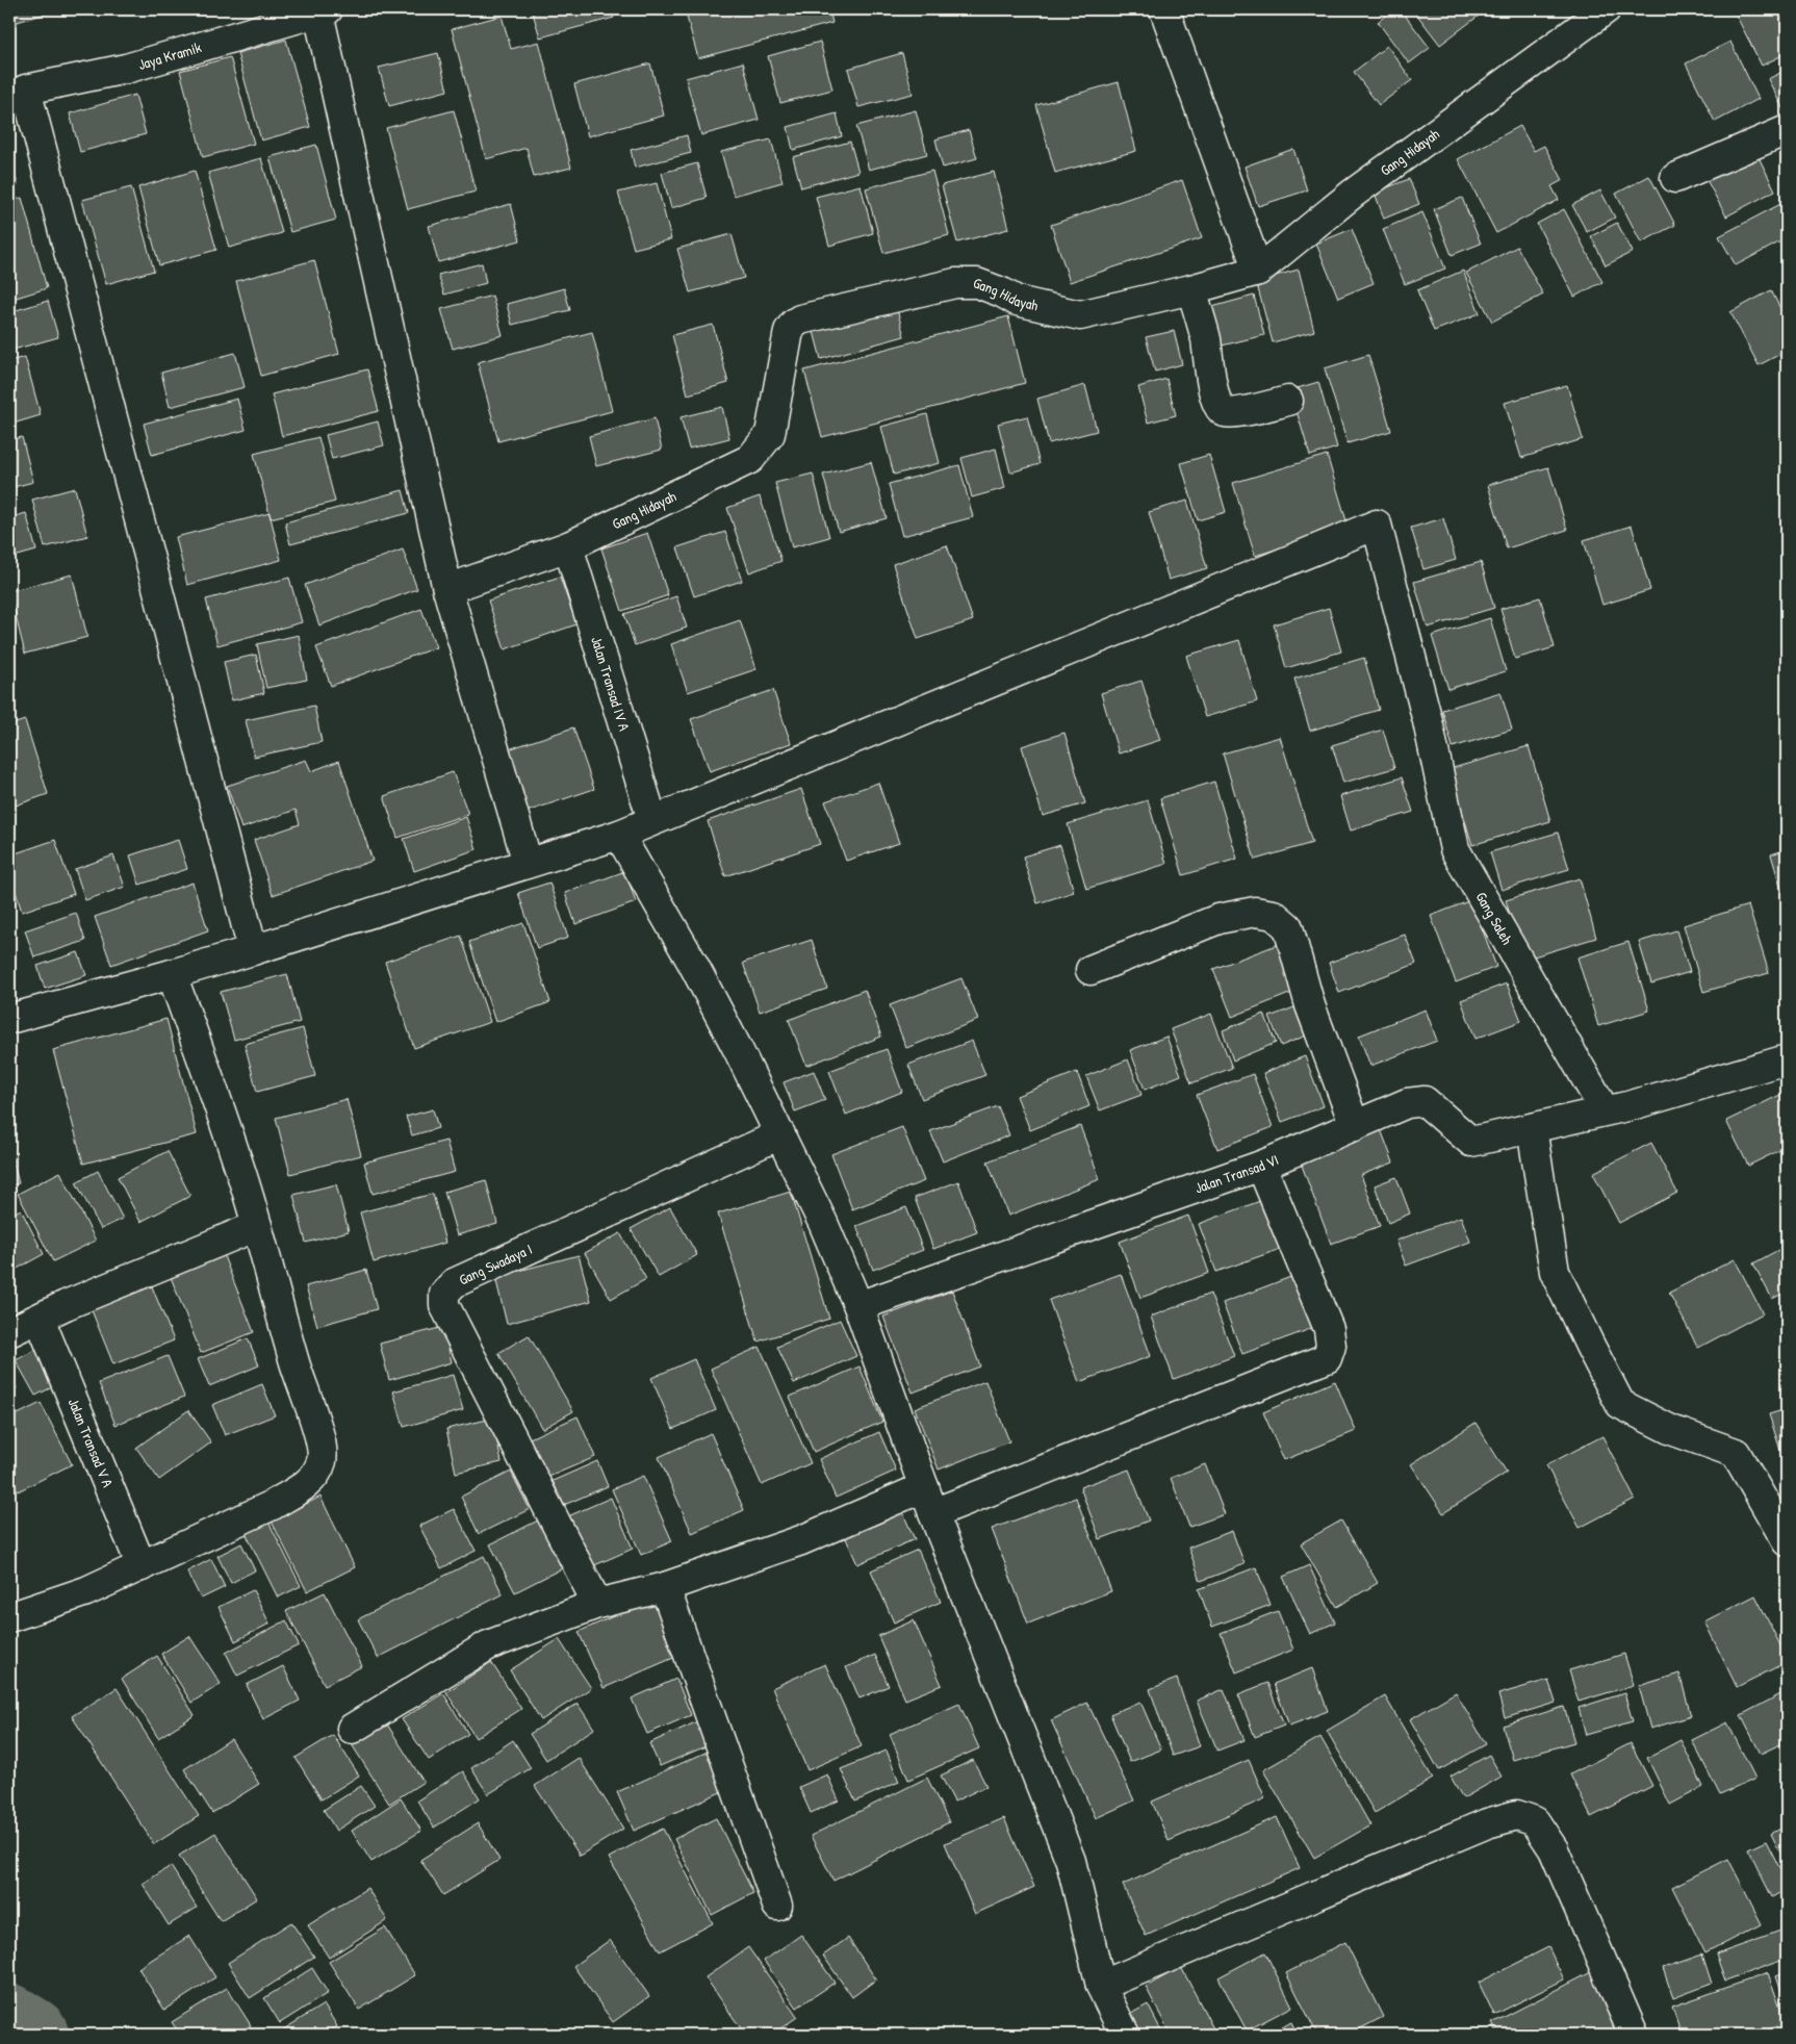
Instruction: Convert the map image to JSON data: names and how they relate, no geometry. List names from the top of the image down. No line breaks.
{"streets":{"street":["Jaya Kramik","Gang Hidayah","Jalan Transad IV A","Gang Saleh","Jalan Transad VI","Gang Swadaya I","Jalan Transad V A"]},"crossings":[["Gang Hidayah","Jalan Transad IV A"],["Jalan Transad IV A","Gang Saleh"],["Gang Saleh","Jalan Transad VI"]]}
